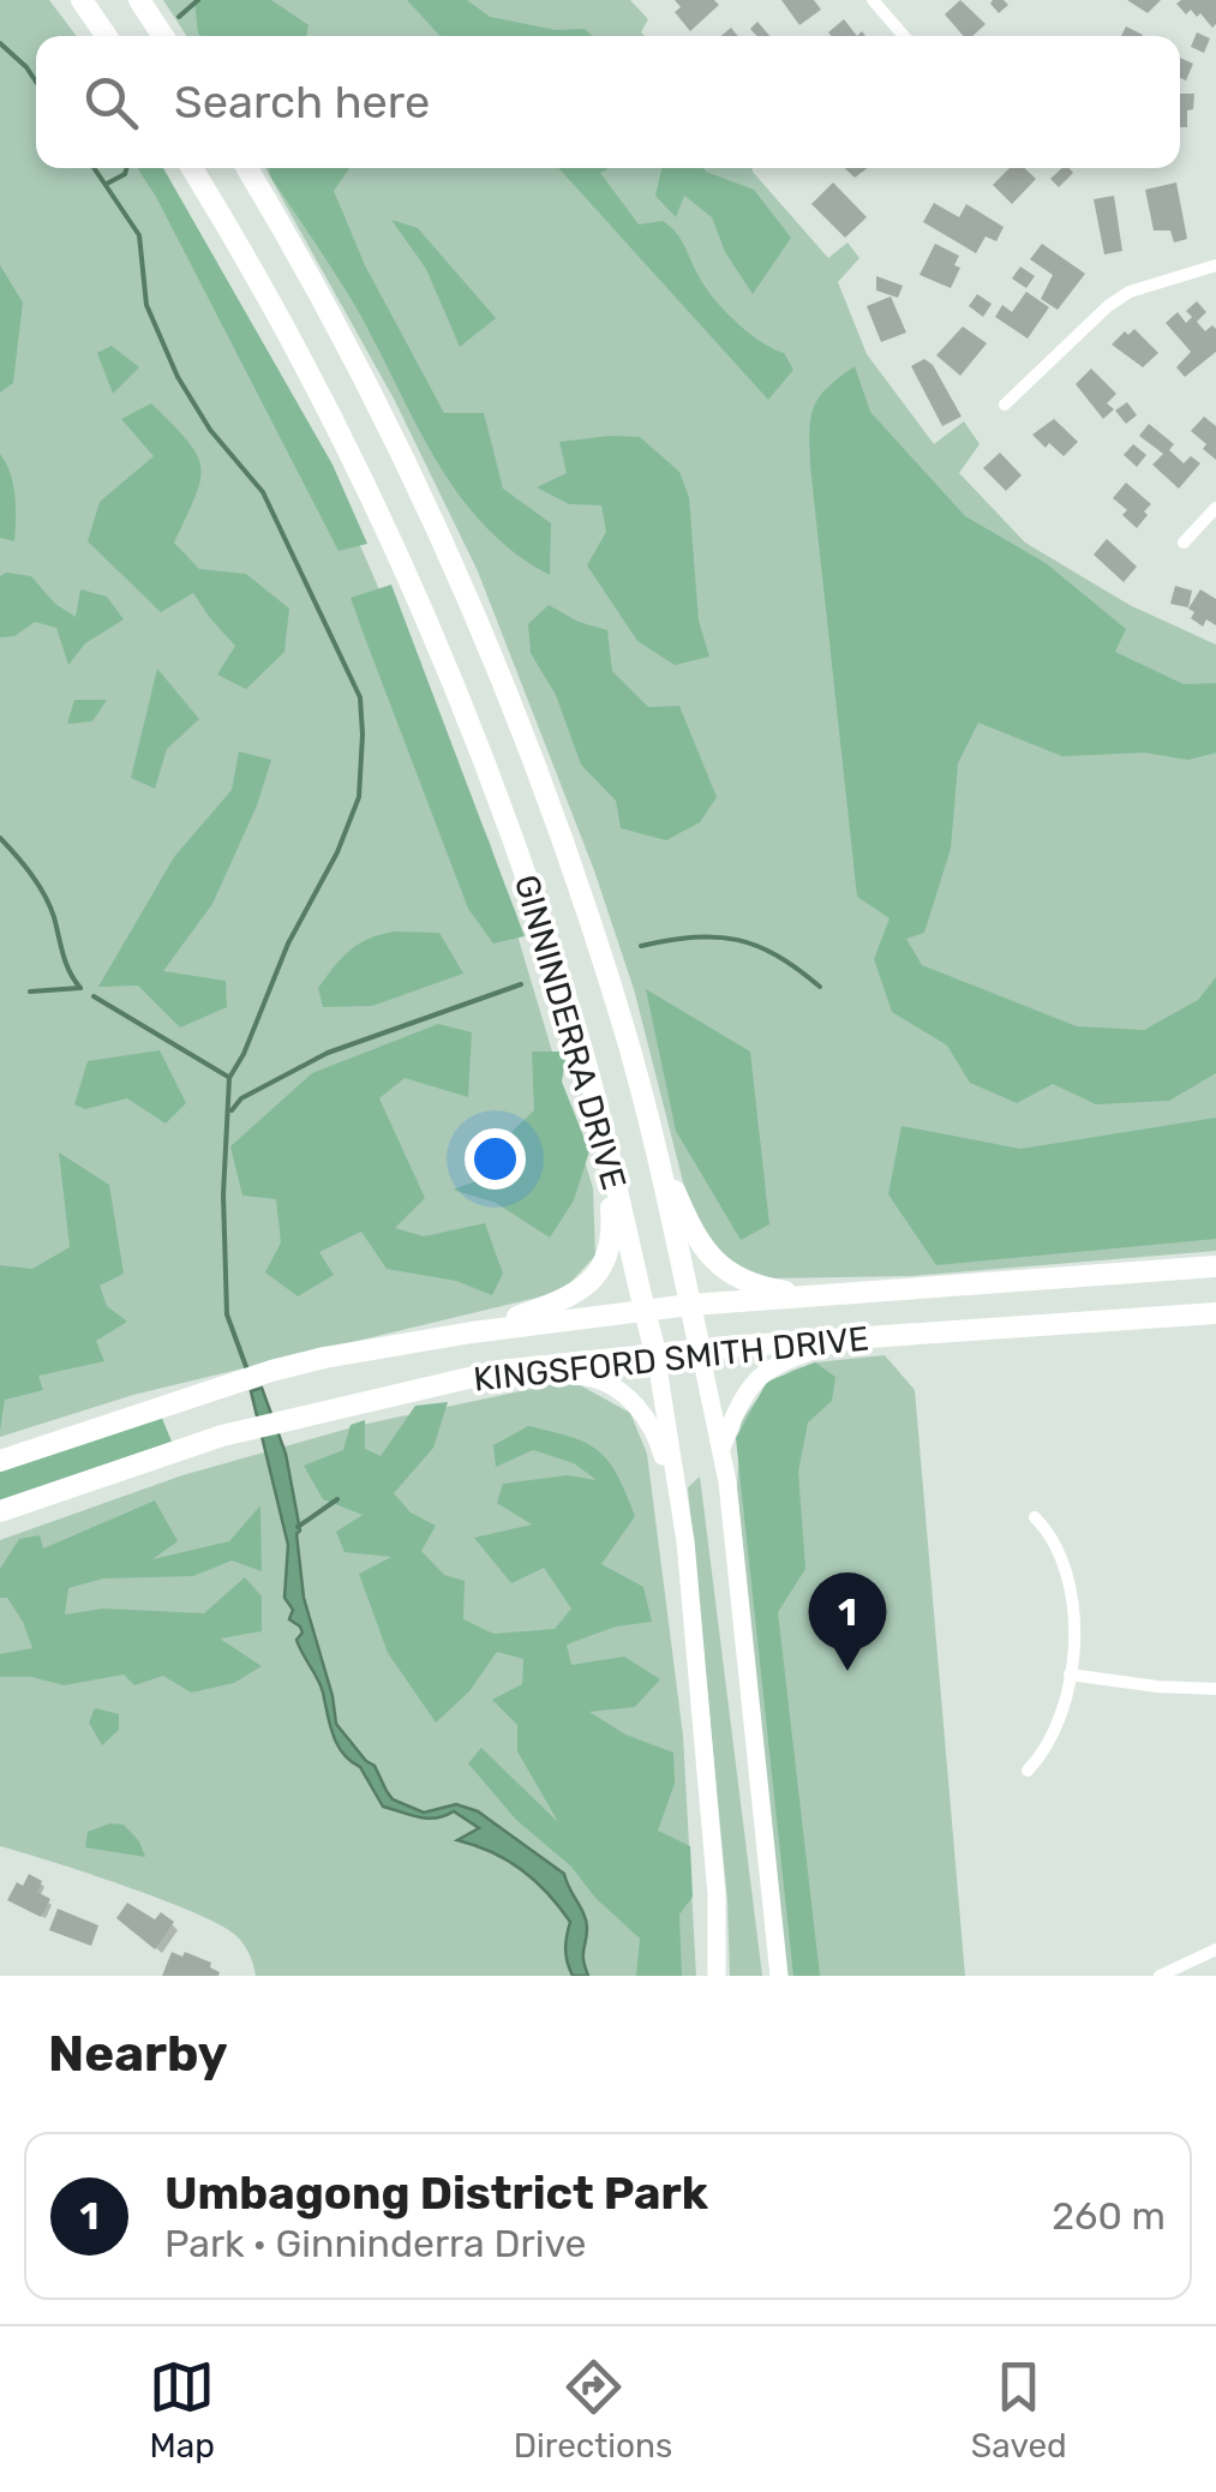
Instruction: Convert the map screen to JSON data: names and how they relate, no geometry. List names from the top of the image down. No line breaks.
{"streets":{"main road":["GINNINDERRA DRIVE","KINGSFORD SMITH DRIVE"]},"crossings":[["GINNINDERRA DRIVE","KINGSFORD SMITH DRIVE"]],"page":{"search":"Search here","pins":"1","heading":"Nearby","list":[{"mark":"1","name":"Umbagong District Park","note":"Park · Ginninderra Drive","value":"260 m"}],"nav":["Map","Directions","Saved"]}}
